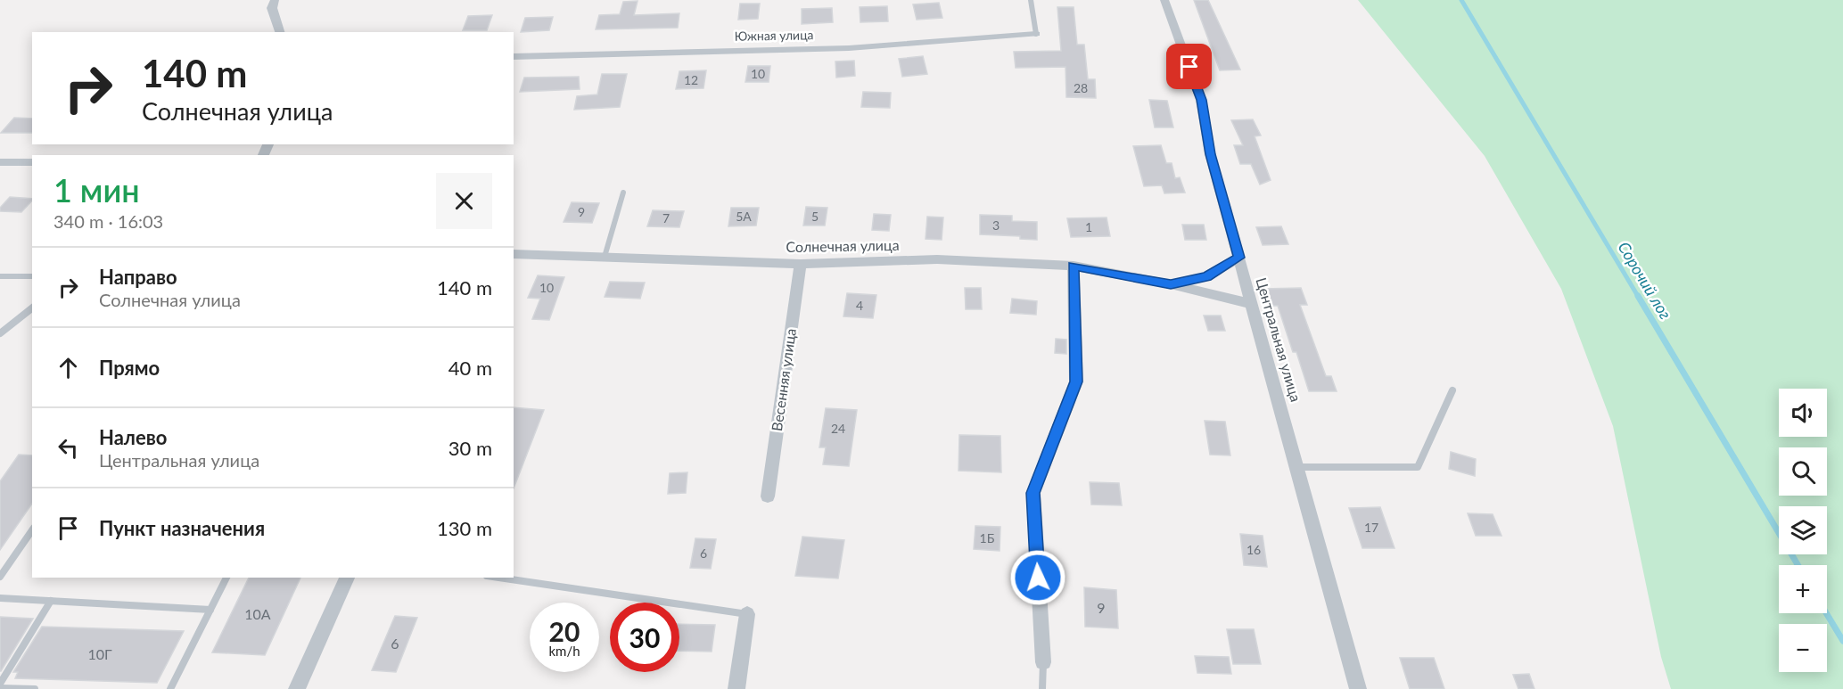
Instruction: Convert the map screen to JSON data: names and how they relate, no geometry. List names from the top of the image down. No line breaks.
{"streets":{"street":["Южная улица","Солнечная улица","Центральная улица","Весенняя улица"]},"crossings":[["Солнечная улица","Центральная улица"],["Солнечная улица","Весенняя улица"]],"water":["Сорочий лог"],"house_numbers":["10","12","28","9","5А","5","7","3","1","10","4","24","17","1Б","16","6","9","10А","6","10Г"],"page":{"turn":["140 m","Солнечная улица"],"heading":["1 мин","340 m · 16:03"],"list":[{"name":"Направо","note":"Солнечная улица","value":"140 m"},{"name":"Прямо","value":"40 m"},{"name":"Налево","note":"Центральная улица","value":"30 m"},{"name":"Пункт назначения","value":"130 m"}],"map_buttons":["+","−"],"speed":"20 km/h","limit":"30"}}
